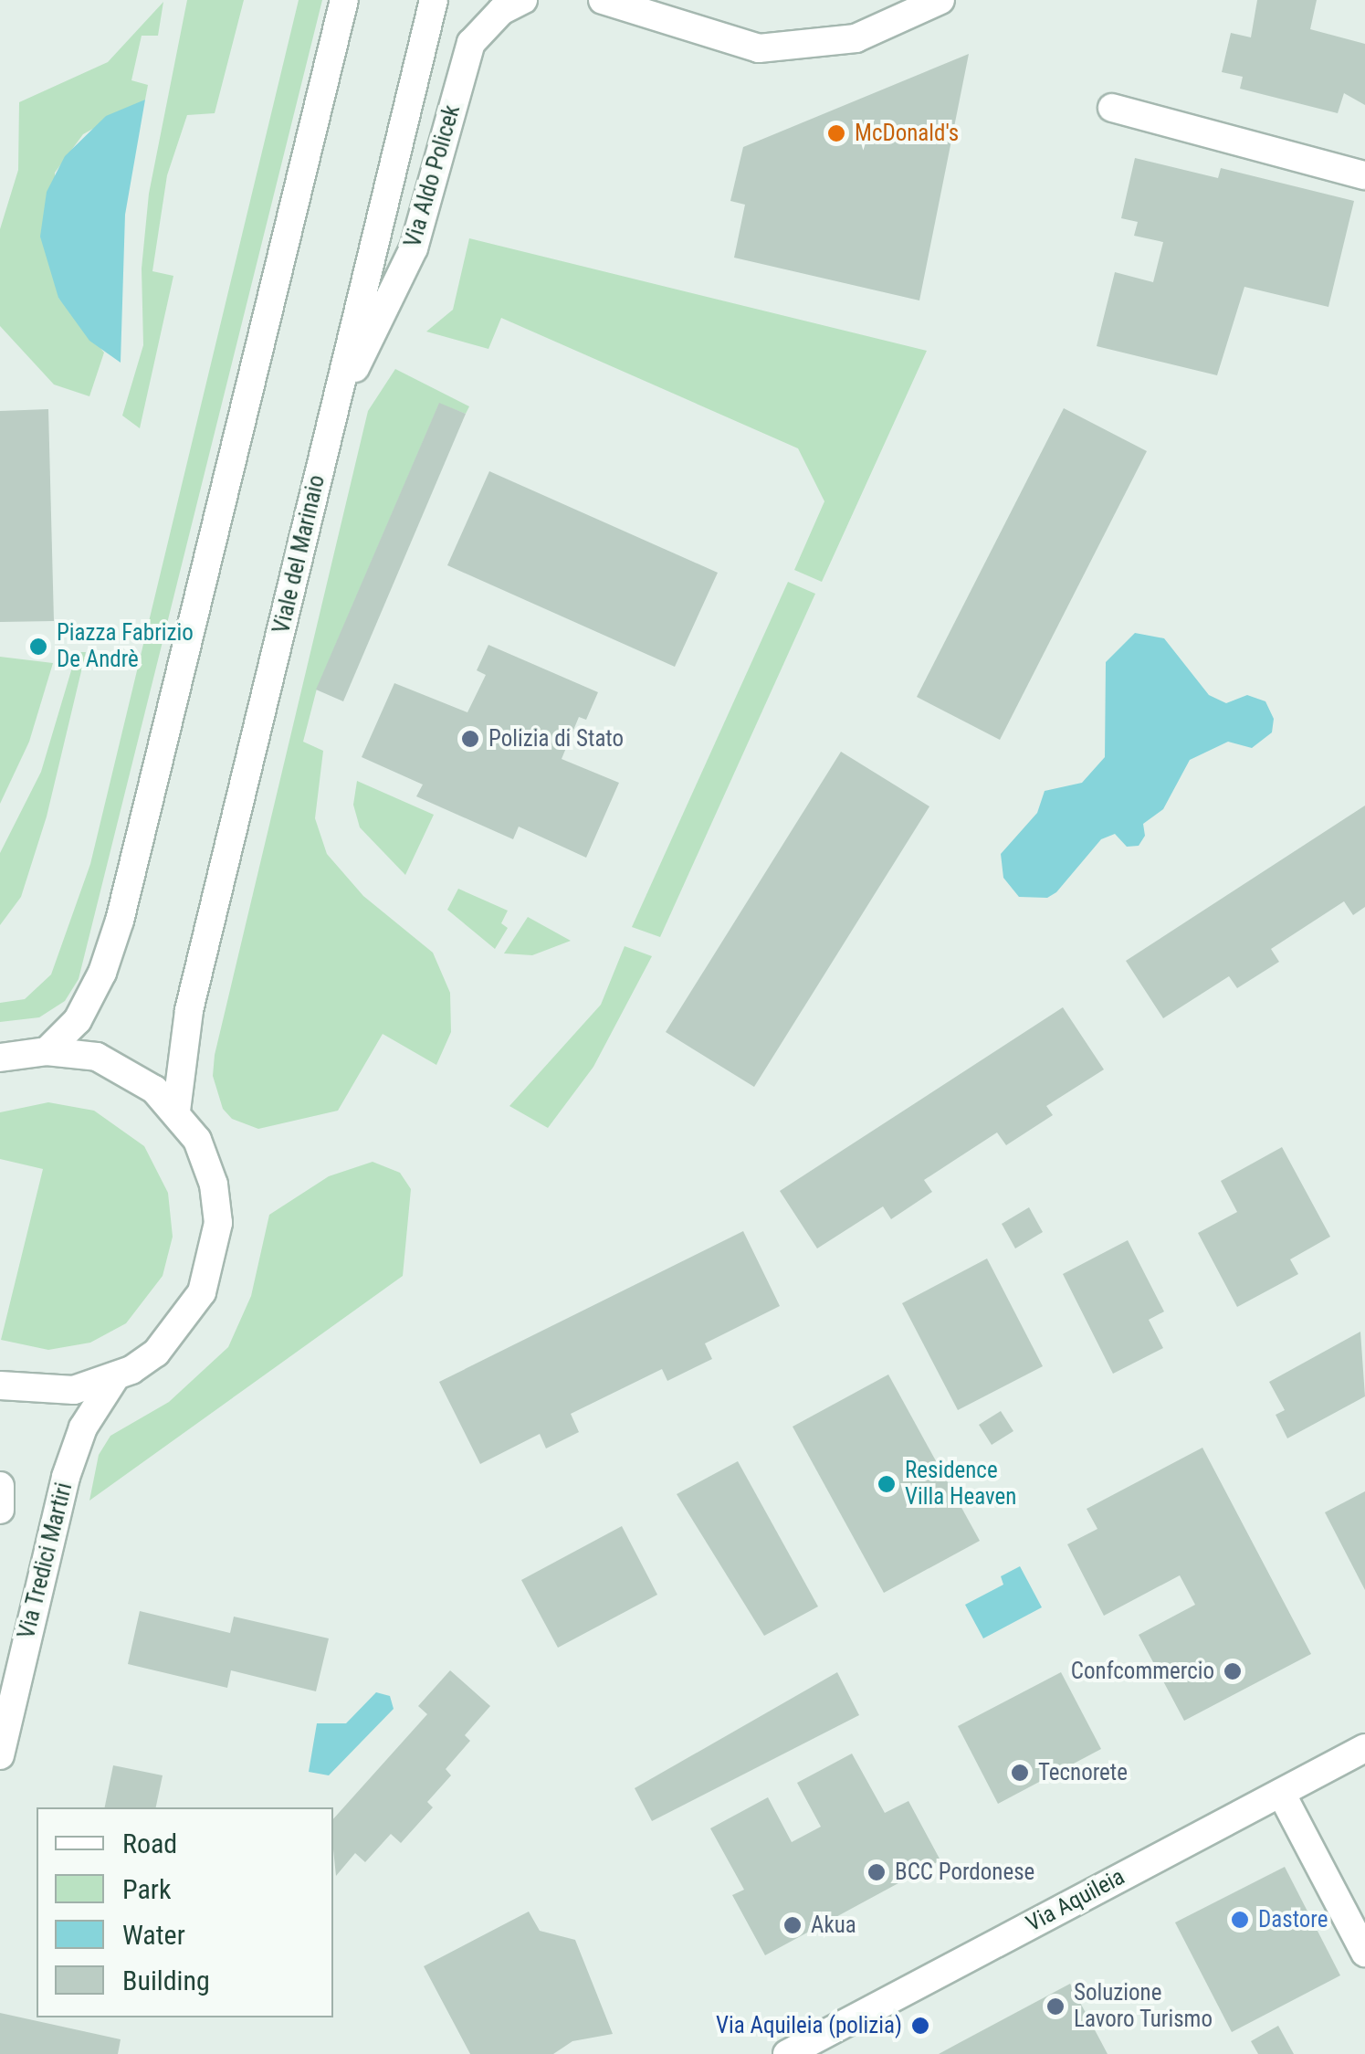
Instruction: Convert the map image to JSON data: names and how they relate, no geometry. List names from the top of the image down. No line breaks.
{"streets":{"street":["Via Aldo Policek","Viale del Marinaio","Via Tredici Martiri","Via Aquileia"]},"crossings":[["Via Aldo Policek","Viale del Marinaio"]],"places":["McDonald's","Piazza Fabrizio De Andrè","Polizia di Stato","Residence Villa Heaven","Confcommercio","Tecnorete","BCC Pordonese","Dastore","Akua","Soluzione Lavoro Turismo","Via Aquileia (polizia)"],"legend":["Road","Park","Water","Building"]}
